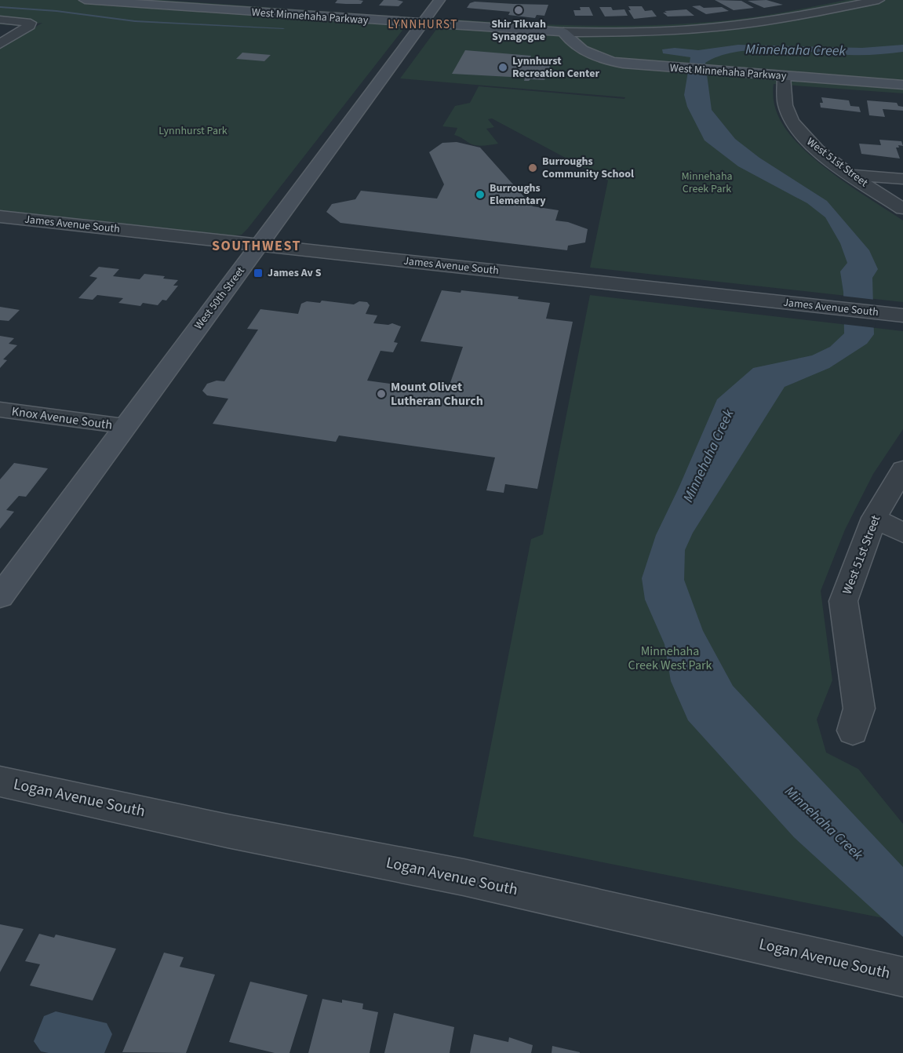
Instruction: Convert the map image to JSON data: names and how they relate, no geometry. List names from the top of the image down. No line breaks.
{"streets":{"street":["West Minnehaha Parkway","West 51st Street","James Avenue South","West 50th Street","Knox Avenue South","Logan Avenue South"]},"crossings":[["West Minnehaha Parkway","West 51st Street"],["West Minnehaha Parkway","West 50th Street"],["James Avenue South","West 50th Street"],["West 50th Street","Knox Avenue South"]],"districts":["LYNNHURST","SOUTHWEST"],"water":["Minnehaha Creek"],"parks":["Lynnhurst Park","Minnehaha Creek Park","Minnehaha Creek West Park"],"places":{"other":["Shir Tikvah Synagogue","Lynnhurst Recreation Center","Burroughs Community School","Burroughs Elementary","Mount Olivet Lutheran Church"],"transit":["James Av S"]}}
